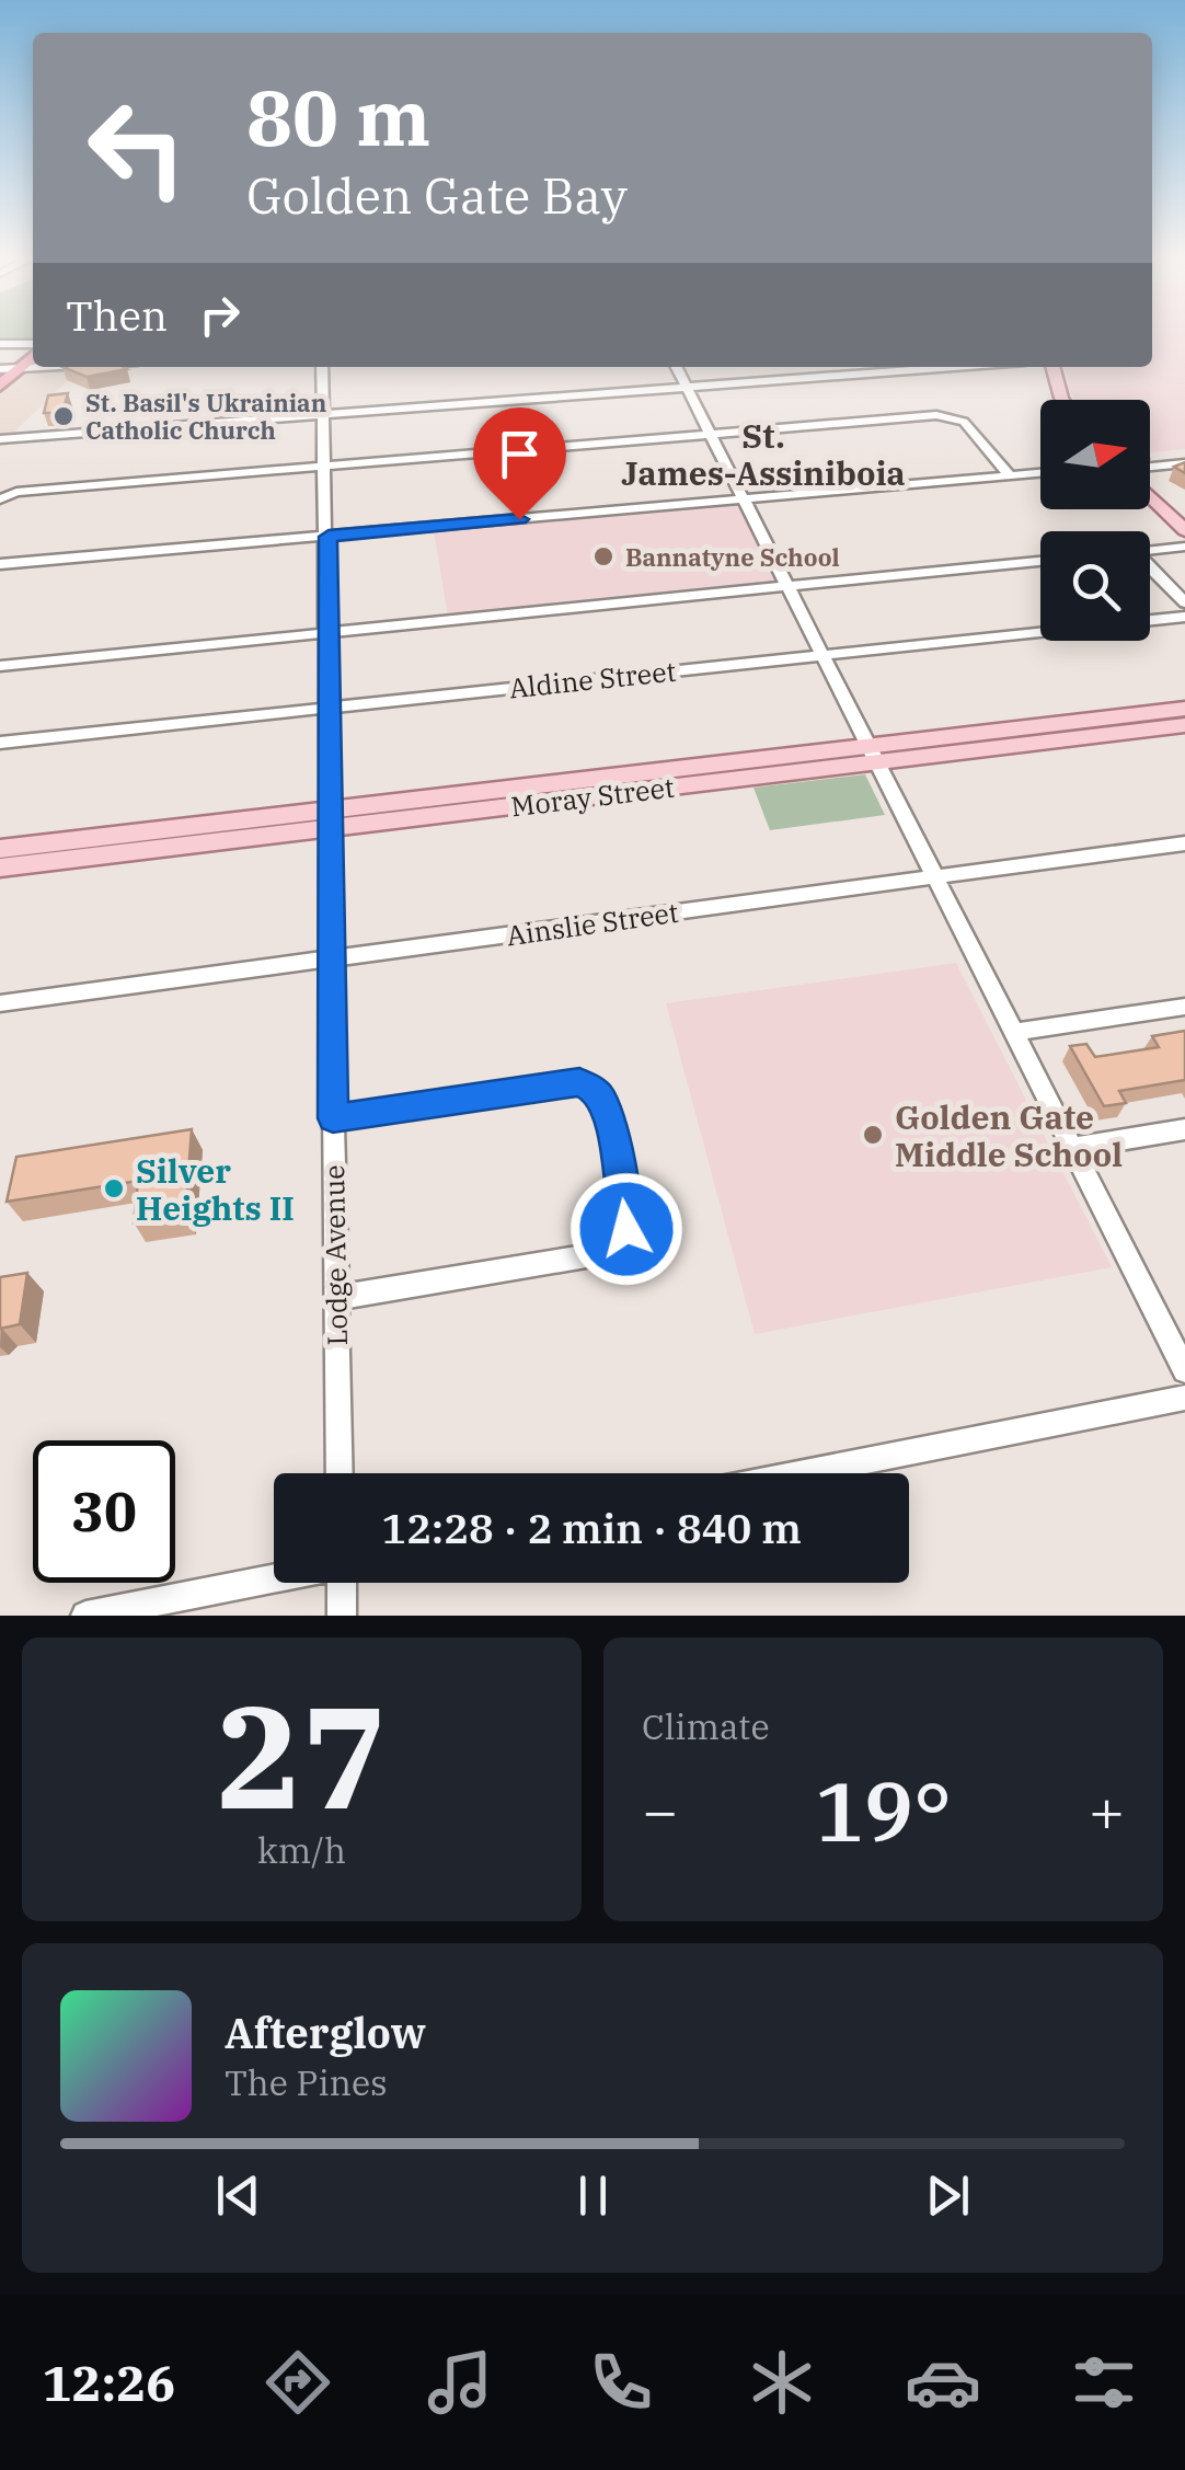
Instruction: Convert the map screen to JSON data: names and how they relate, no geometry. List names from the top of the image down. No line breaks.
{"streets":{"main road":["Moray Street"],"street":["Aldine Street","Ainslie Street","Lodge Avenue"]},"crossings":[["Aldine Street","Lodge Avenue"],["Moray Street","Lodge Avenue"],["Ainslie Street","Lodge Avenue"]],"districts":["St. James-Assiniboia"],"places":["St. Basil's Ukrainian Catholic Church","Bannatyne School","Golden Gate Middle School","Silver Heights II"],"north":"right","page":{"turn":["80 m","Golden Gate Bay"],"then":"Then","limit":"30","trip":"12:28 · 2 min · 840 m","tile":[["27","km/h"],"Climate"],"heat":["−","19°","+"],"song":["Afterglow","The Pines"],"tabs":"12:26"}}
